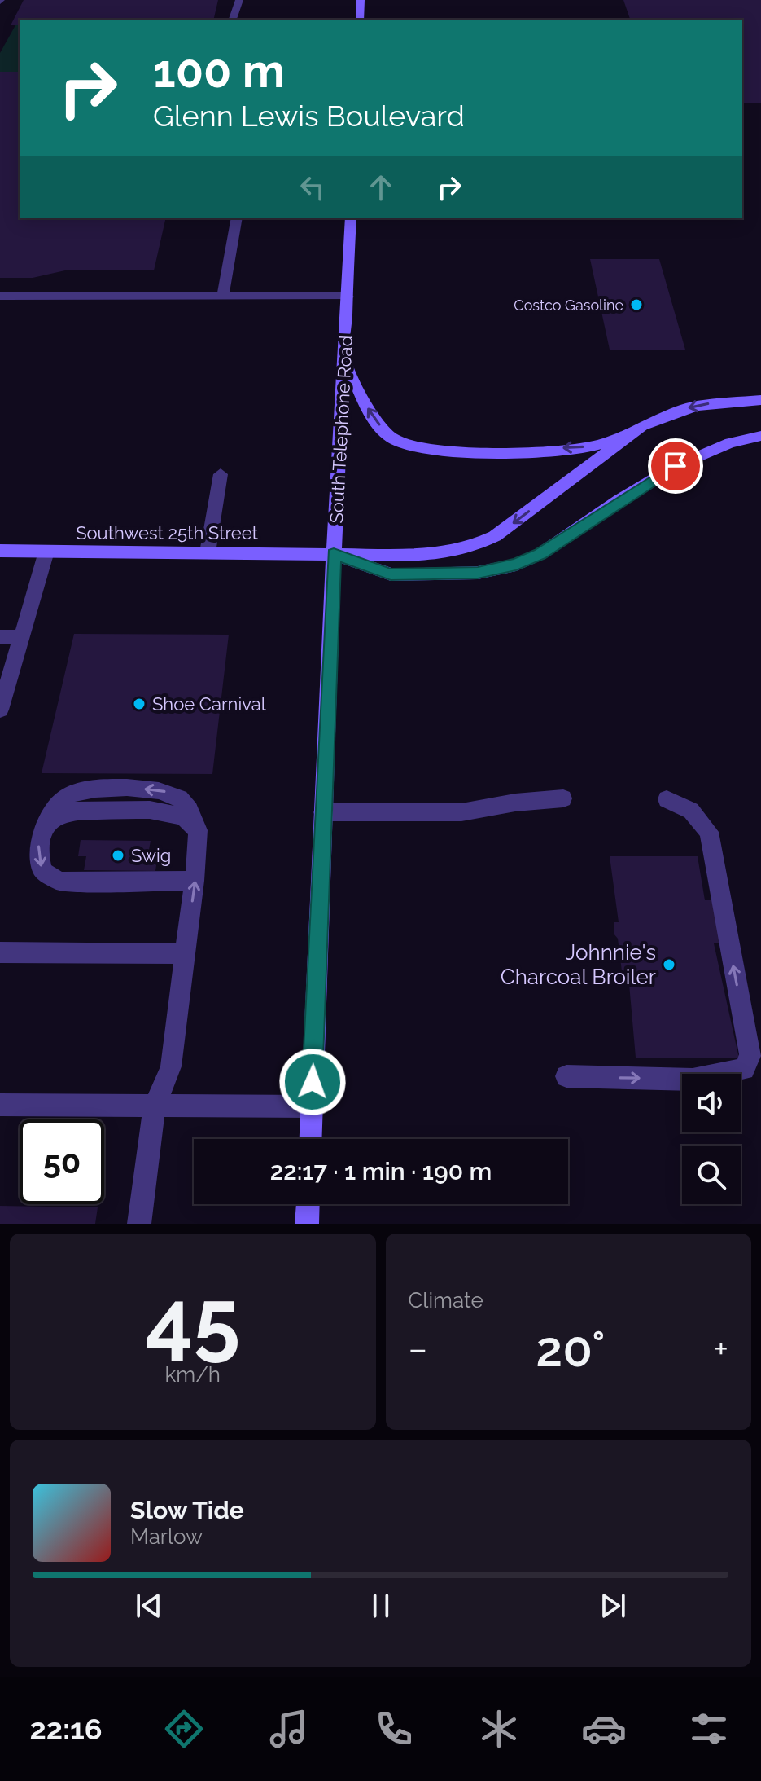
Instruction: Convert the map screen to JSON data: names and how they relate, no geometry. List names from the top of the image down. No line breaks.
{"streets":{"street":["South Telephone Road","Southwest 25th Street"]},"crossings":[["South Telephone Road","Southwest 25th Street"]],"places":["Costco Gasoline","Shoe Carnival","Swig","Johnnie's Charcoal Broiler"],"page":{"turn":["100 m","Glenn Lewis Boulevard"],"limit":"50","trip":"22:17 · 1 min · 190 m","tile":[["45","km/h"],"Climate"],"heat":["−","20°","+"],"song":["Slow Tide","Marlow"],"tabs":"22:16"}}
